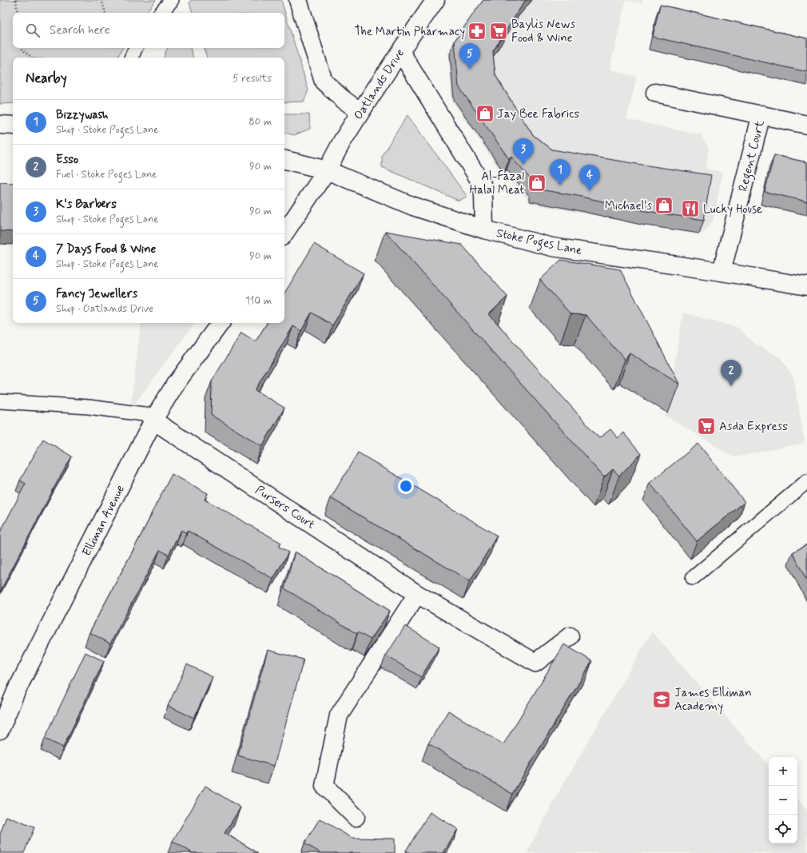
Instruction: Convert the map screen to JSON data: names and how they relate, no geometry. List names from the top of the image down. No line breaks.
{"streets":{"street":["Oatlands Drive","Regent Court","Stoke Poges Lane","Pursers Court","Elliman Avenue"]},"crossings":[["Oatlands Drive","Stoke Poges Lane"],["Regent Court","Stoke Poges Lane"],["Pursers Court","Elliman Avenue"]],"places":{"pharmacy":["The Martin Pharmacy"],"supermarket":["Baylis News Food & Wine","Asda Express"],"shop":["Jay Bee Fabrics","Al-Fazal Halal Meat","Michael's"],"restaurant":["Lucky House"],"school or university":["James Elliman Academy"]},"page":{"search":"Search here","pins":["5","3","1","4","2"],"heading":["Nearby","5 results"],"list":[{"mark":"1","name":"Bizzywash","note":"Shop · Stoke Poges Lane","value":"80 m"},{"mark":"2","name":"Esso","note":"Fuel · Stoke Poges Lane","value":"90 m"},{"mark":"3","name":"K's Barbers","note":"Shop · Stoke Poges Lane","value":"90 m"},{"mark":"4","name":"7 Days Food & Wine","note":"Shop · Stoke Poges Lane","value":"90 m"},{"mark":"5","name":"Fancy Jewellers","note":"Shop · Oatlands Drive","value":"110 m"}],"map_buttons":["+","−"]}}
